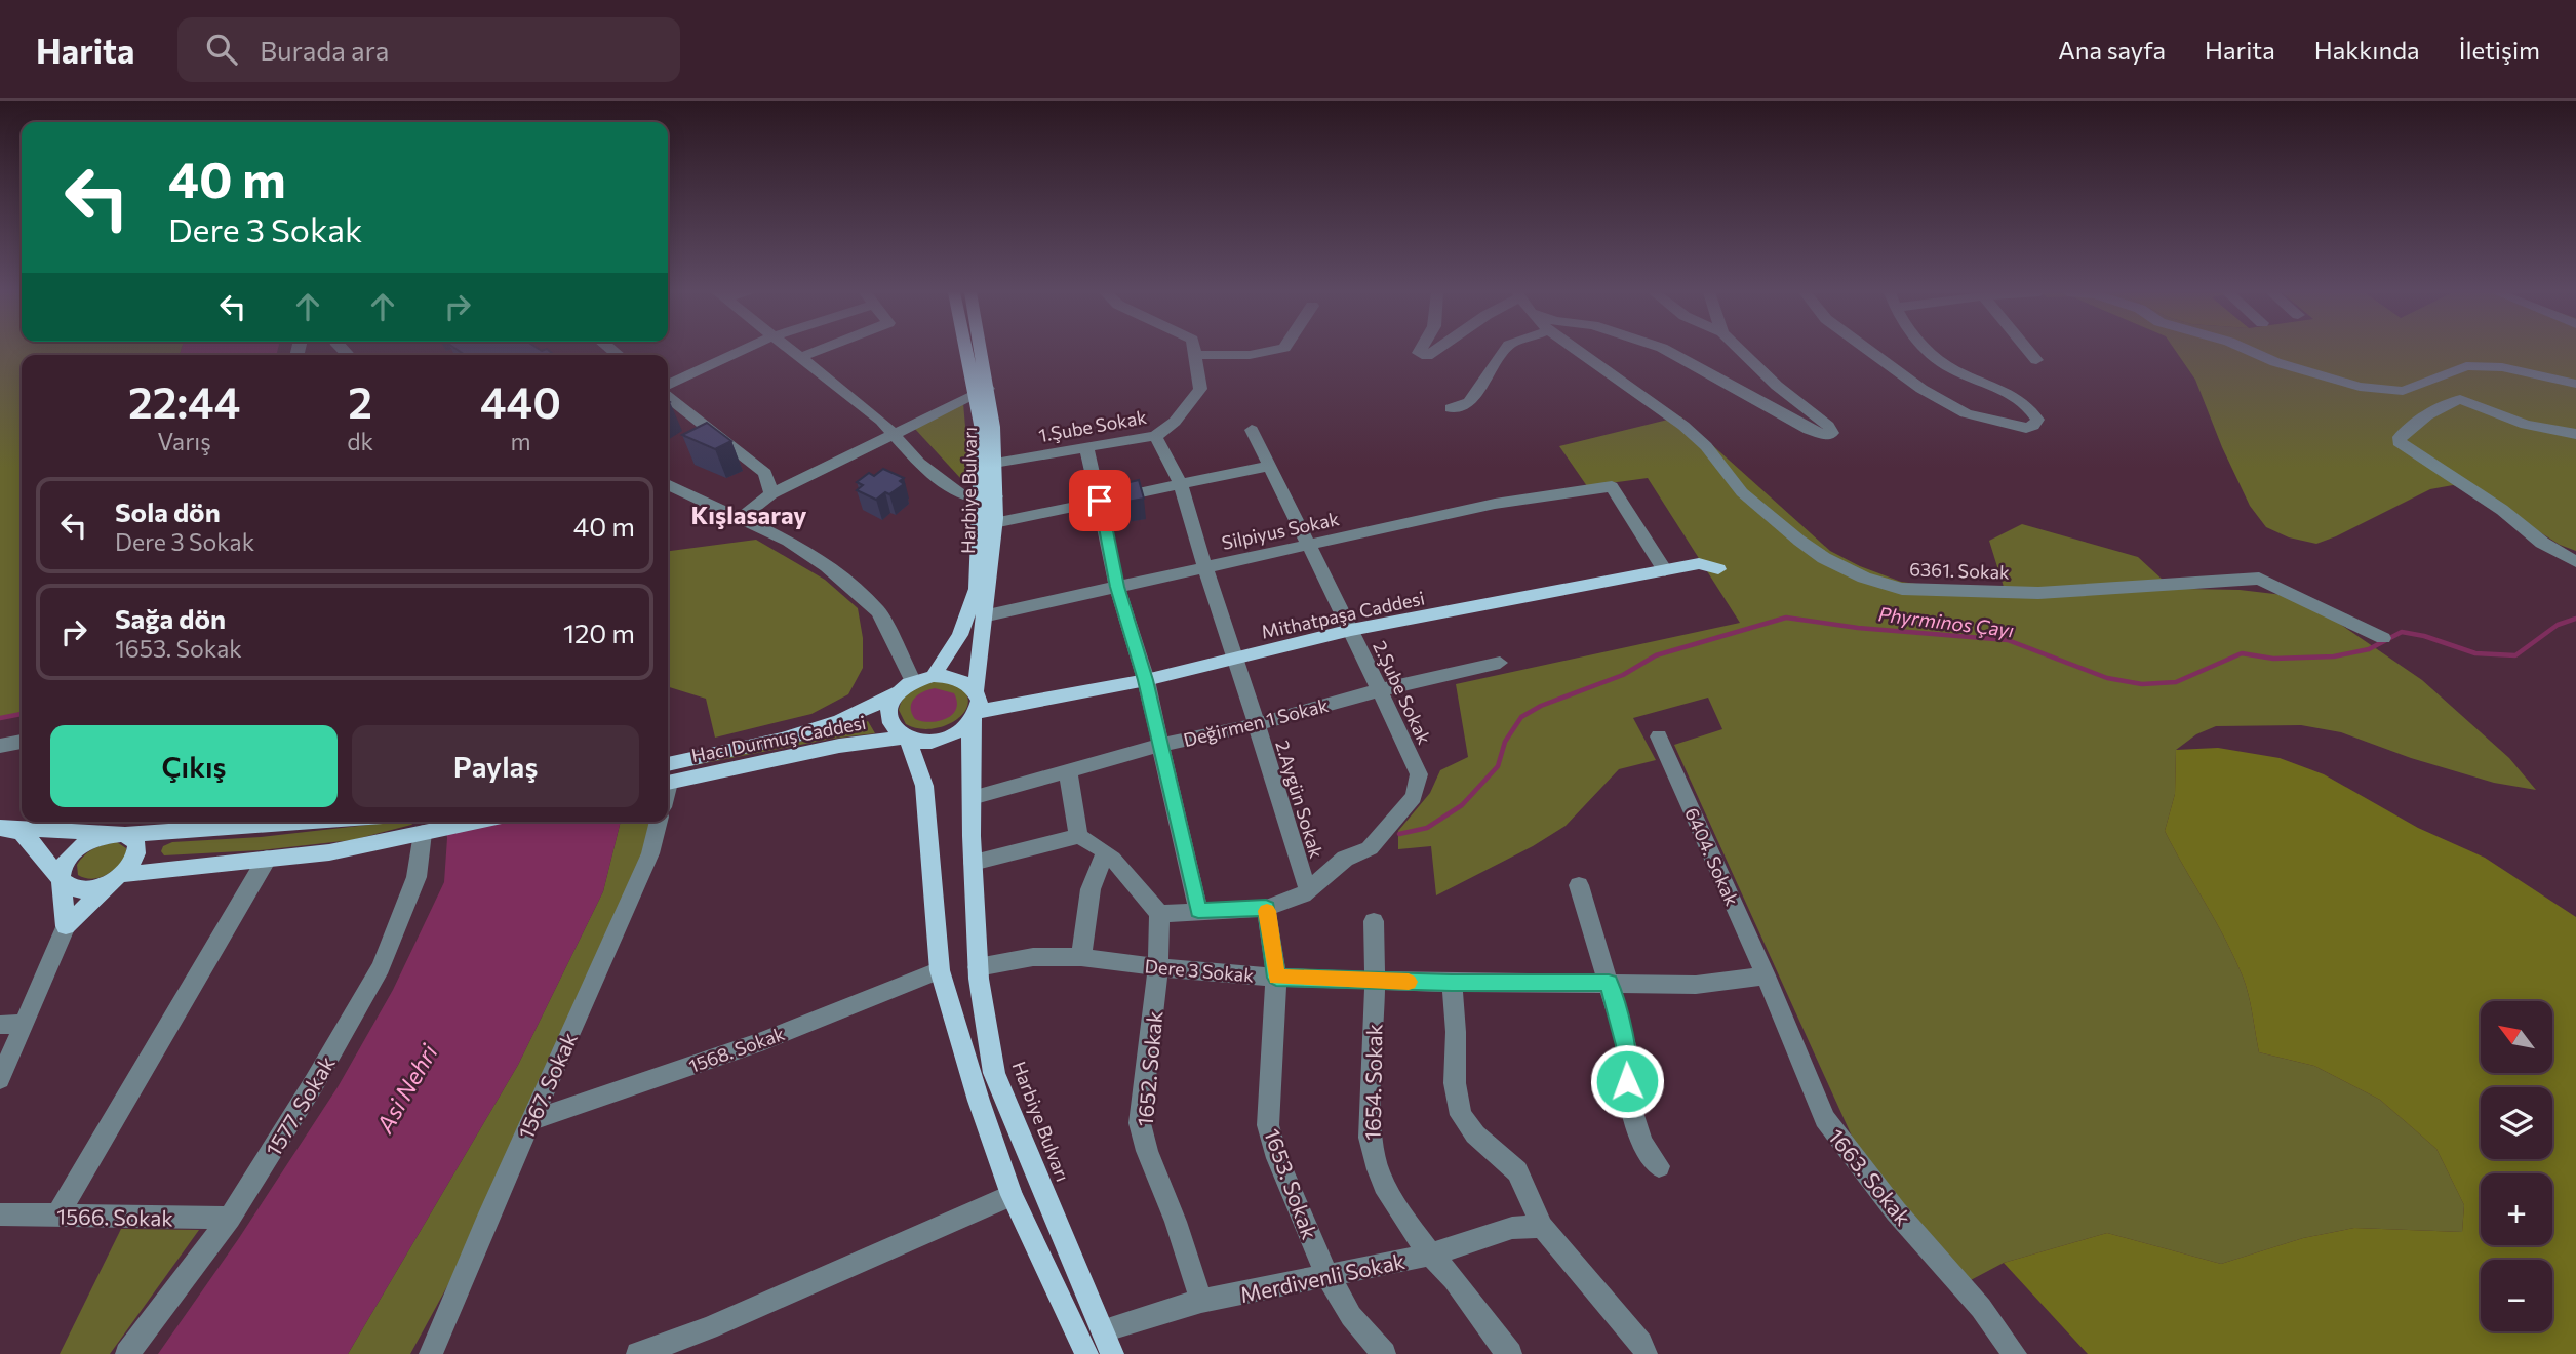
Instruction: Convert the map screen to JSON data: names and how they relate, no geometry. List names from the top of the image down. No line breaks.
{"streets":{"main road":["Harbiye Bulvarı","Mithatpaşa Caddesi","Hacı Durmuş Caddesi"],"street":["1.Şube Sokak","Silpiyus Sokak","6361. Sokak","2.Şube Sokak","Değirmen 1 Sokak","2.Aygün Sokak","6404. Sokak","Dere 3 Sokak","1568. Sokak","1652. Sokak","1654. Sokak","1567. Sokak","1577. Sokak","1663. Sokak","1653. Sokak","1566. Sokak","Merdivenli Sokak"]},"crossings":[["1.Şube Sokak","Harbiye Bulvarı"],["1.Şube Sokak","2.Aygün Sokak"],["Harbiye Bulvarı","Silpiyus Sokak"],["Harbiye Bulvarı","Mithatpaşa Caddesi"],["Harbiye Bulvarı","Değirmen 1 Sokak"],["Harbiye Bulvarı","Hacı Durmuş Caddesi"],["Harbiye Bulvarı","Dere 3 Sokak"],["Harbiye Bulvarı","Merdivenli Sokak"],["Silpiyus Sokak","Mithatpaşa Caddesi"],["Silpiyus Sokak","2.Şube Sokak"],["Silpiyus Sokak","2.Aygün Sokak"],["Mithatpaşa Caddesi","2.Şube Sokak"],["Mithatpaşa Caddesi","Hacı Durmuş Caddesi"],["Mithatpaşa Caddesi","2.Aygün Sokak"],["2.Şube Sokak","Değirmen 1 Sokak"],["2.Şube Sokak","2.Aygün Sokak"],["Değirmen 1 Sokak","2.Aygün Sokak"],["6404. Sokak","Dere 3 Sokak"],["6404. Sokak","1663. Sokak"],["Dere 3 Sokak","1652. Sokak"],["Dere 3 Sokak","1654. Sokak"],["Dere 3 Sokak","1663. Sokak"],["Dere 3 Sokak","1653. Sokak"],["1568. Sokak","1567. Sokak"],["1652. Sokak","Merdivenli Sokak"],["1654. Sokak","Merdivenli Sokak"],["1577. Sokak","1566. Sokak"],["1653. Sokak","Merdivenli Sokak"]],"districts":["Kışlasaray"],"water":["Phyrminos Çayı","Asi Nehri"],"north":"top left","page":{"header":"Harita","search":"Burada ara","nav":["Ana sayfa","Harita","Hakkında","İletişim"],"turn":["40 m","Dere 3 Sokak"],"eta":["22:44","Varış","2","dk","440","m"],"list":[{"name":"Sola dön","note":"Dere 3 Sokak","value":"40 m"},{"name":"Sağa dön","note":"1653. Sokak","value":"120 m"}],"buttons":["Çıkış","Paylaş"],"map_buttons":["+","−"]}}
